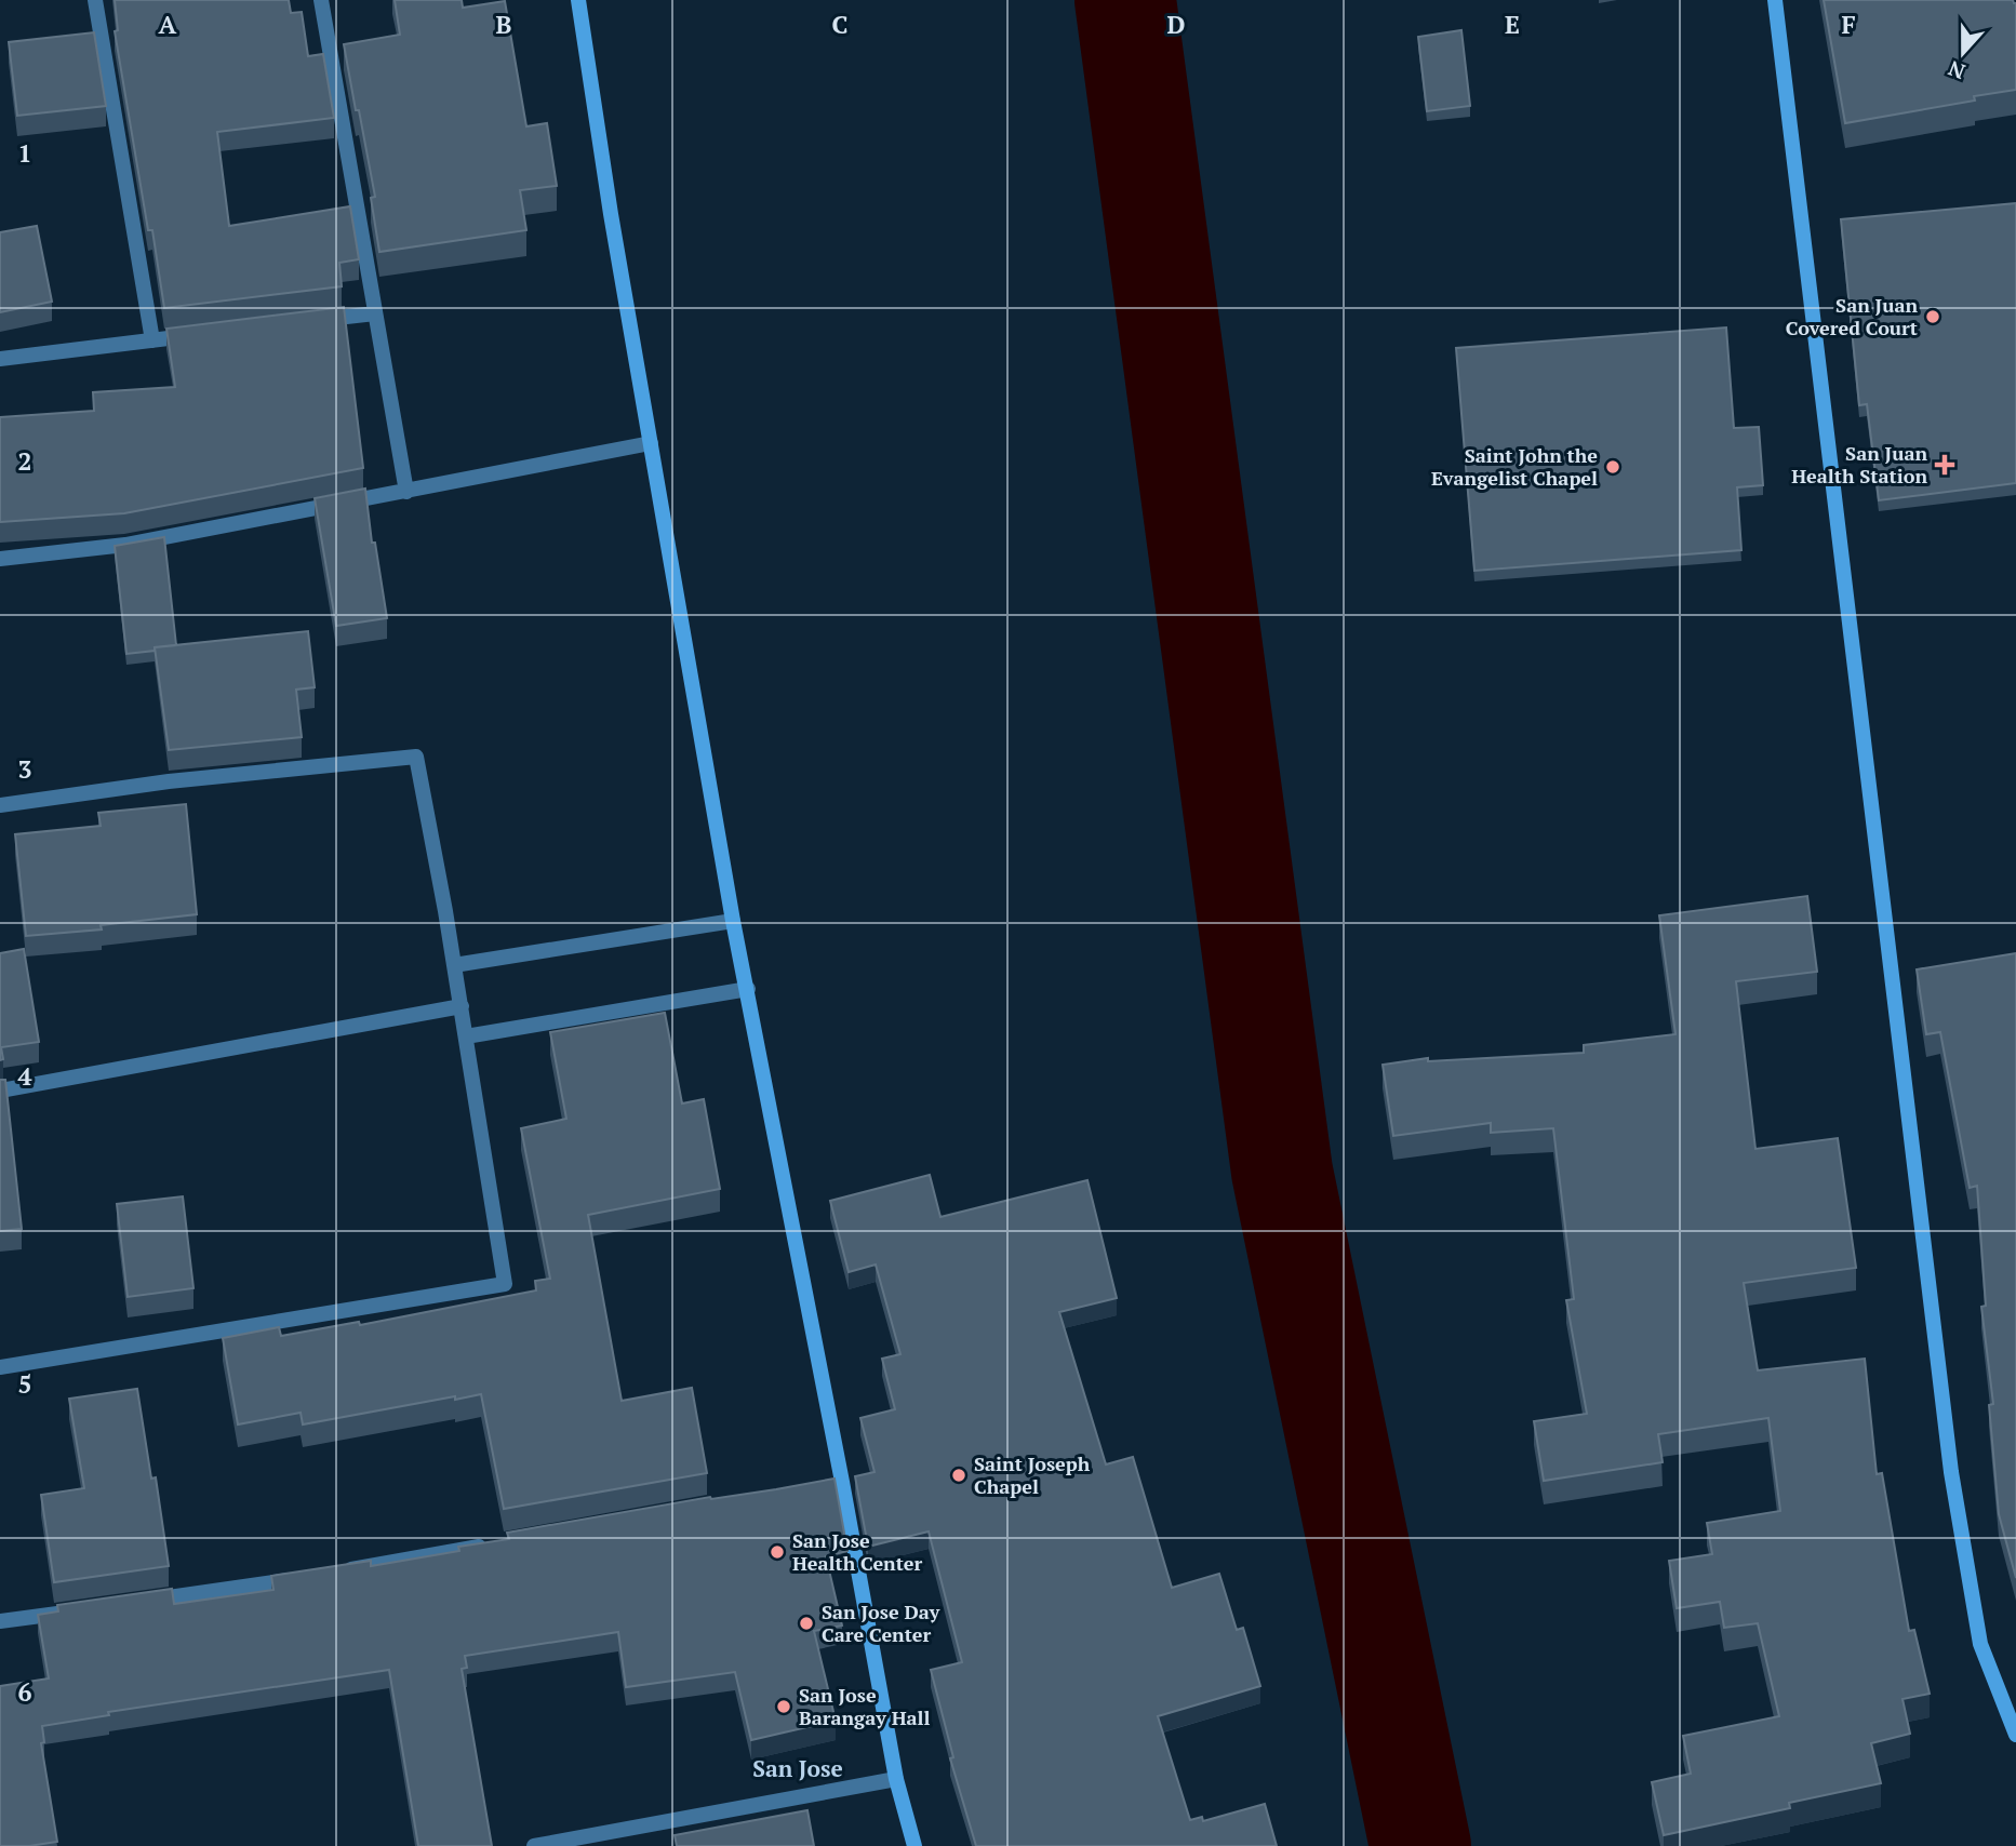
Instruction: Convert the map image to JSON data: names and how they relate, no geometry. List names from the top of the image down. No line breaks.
{"districts":["San Jose"],"places":{"other":["San Juan Covered Court","Saint John the Evangelist Chapel","Saint Joseph Chapel","San Jose Health Center","San Jose Day Care Center","San Jose Barangay Hall"],"health":["San Juan Health Station"]},"north":"bottom","grid":{"columns":["A","B","C","D","E","F"],"rows":["1","2","3","4","5","6"]}}
